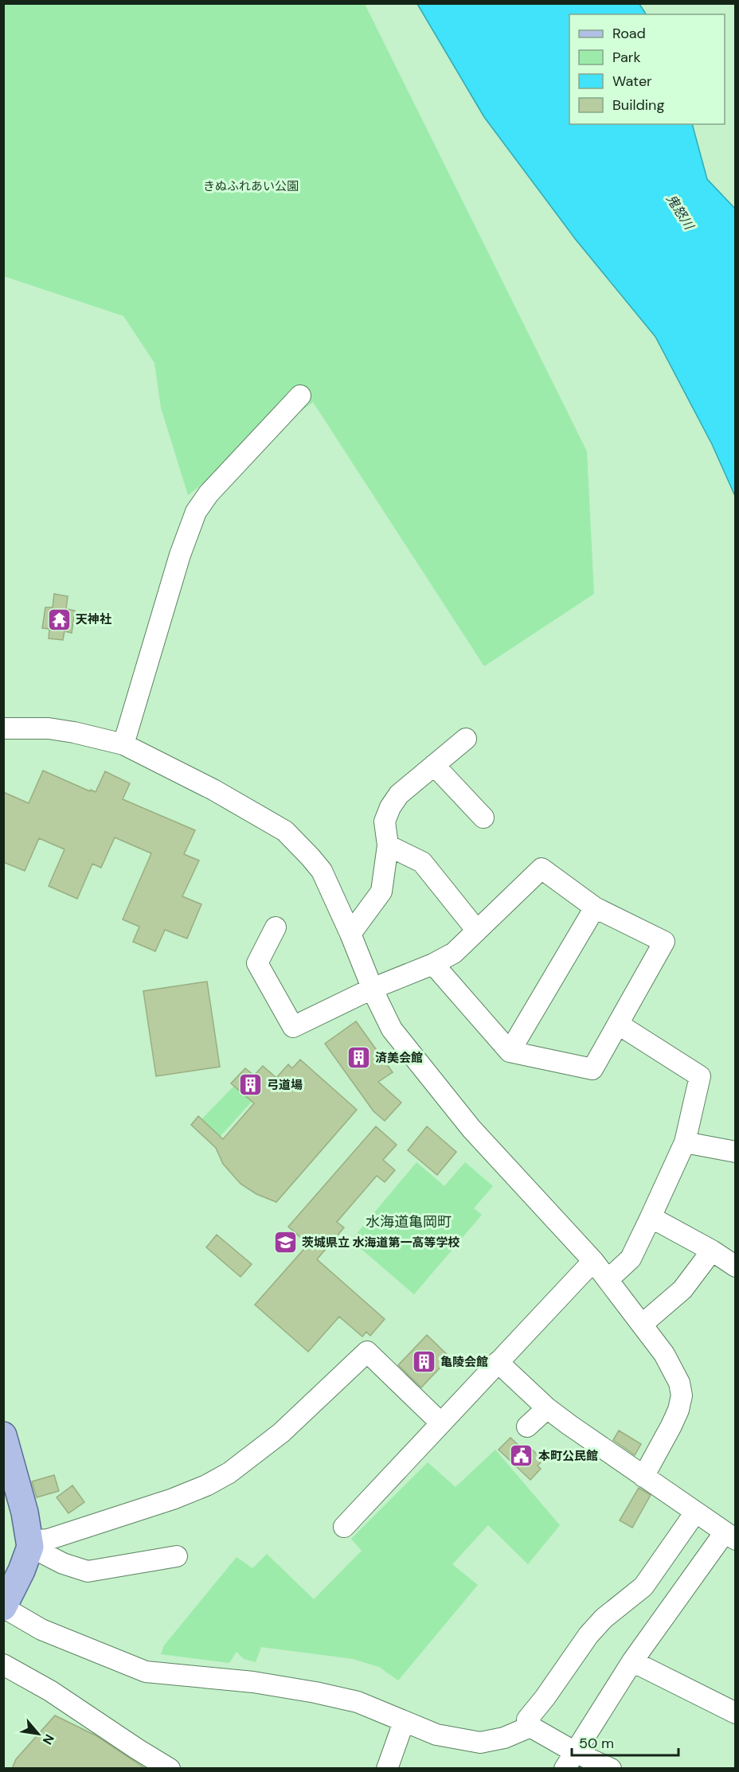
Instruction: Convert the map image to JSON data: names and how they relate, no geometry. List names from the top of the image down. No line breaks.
{"districts":["水海道亀岡町"],"water":["鬼怒川"],"parks":["きぬふれあい公園"],"places":{"temple":["天神社"],"building":["済美会館","弓道場","亀陵会館"],"school or university":["茨城県立 水海道第一高等学校"],"public building":["本町公民館"]},"legend":["Road","Park","Water","Building"],"scale_bar":"50 m","north":"bottom right"}
